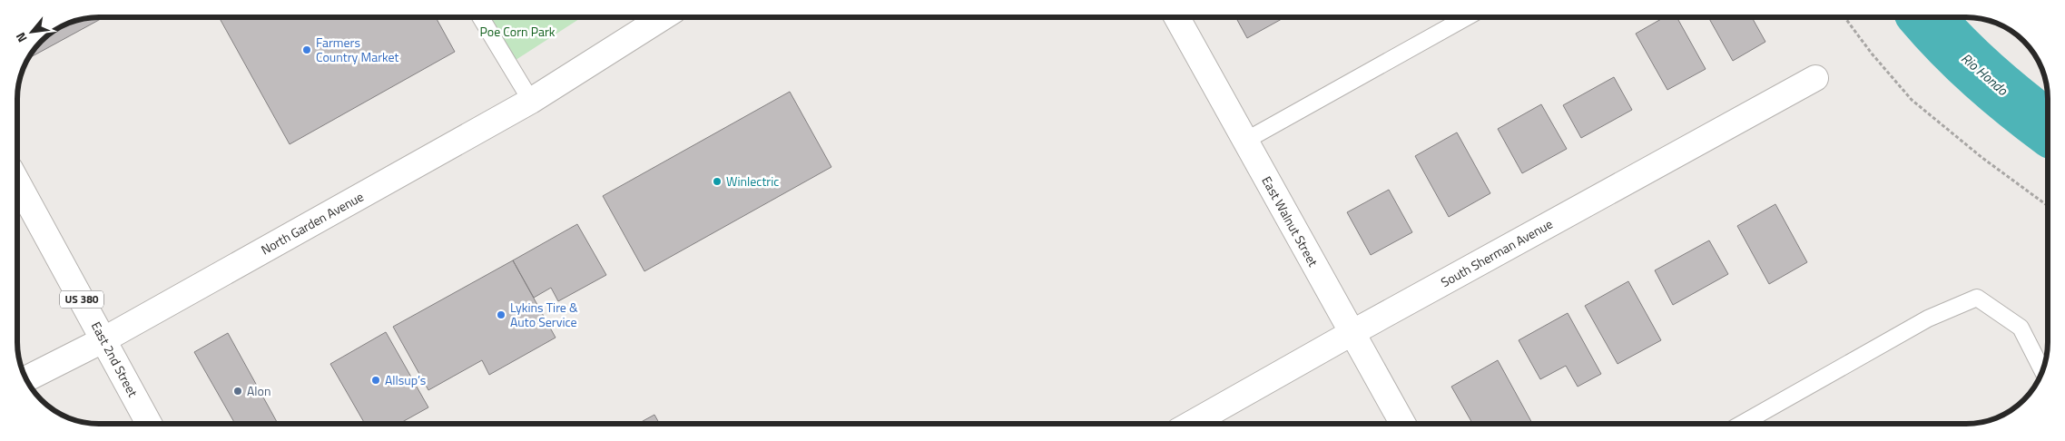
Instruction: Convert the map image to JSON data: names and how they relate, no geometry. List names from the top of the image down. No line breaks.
{"streets":{"street":["East Walnut Street","North Garden Avenue","South Sherman Avenue","US 380","East 2nd Street"]},"crossings":[["East Walnut Street","South Sherman Avenue"],["North Garden Avenue","East 2nd Street"]],"water":["Rio Hondo"],"parks":["Poe Corn Park"],"places":["Farmers Country Market","Winlectric","Lykins Tire & Auto Service","Allsup’s","Alon"],"north":"bottom left"}
